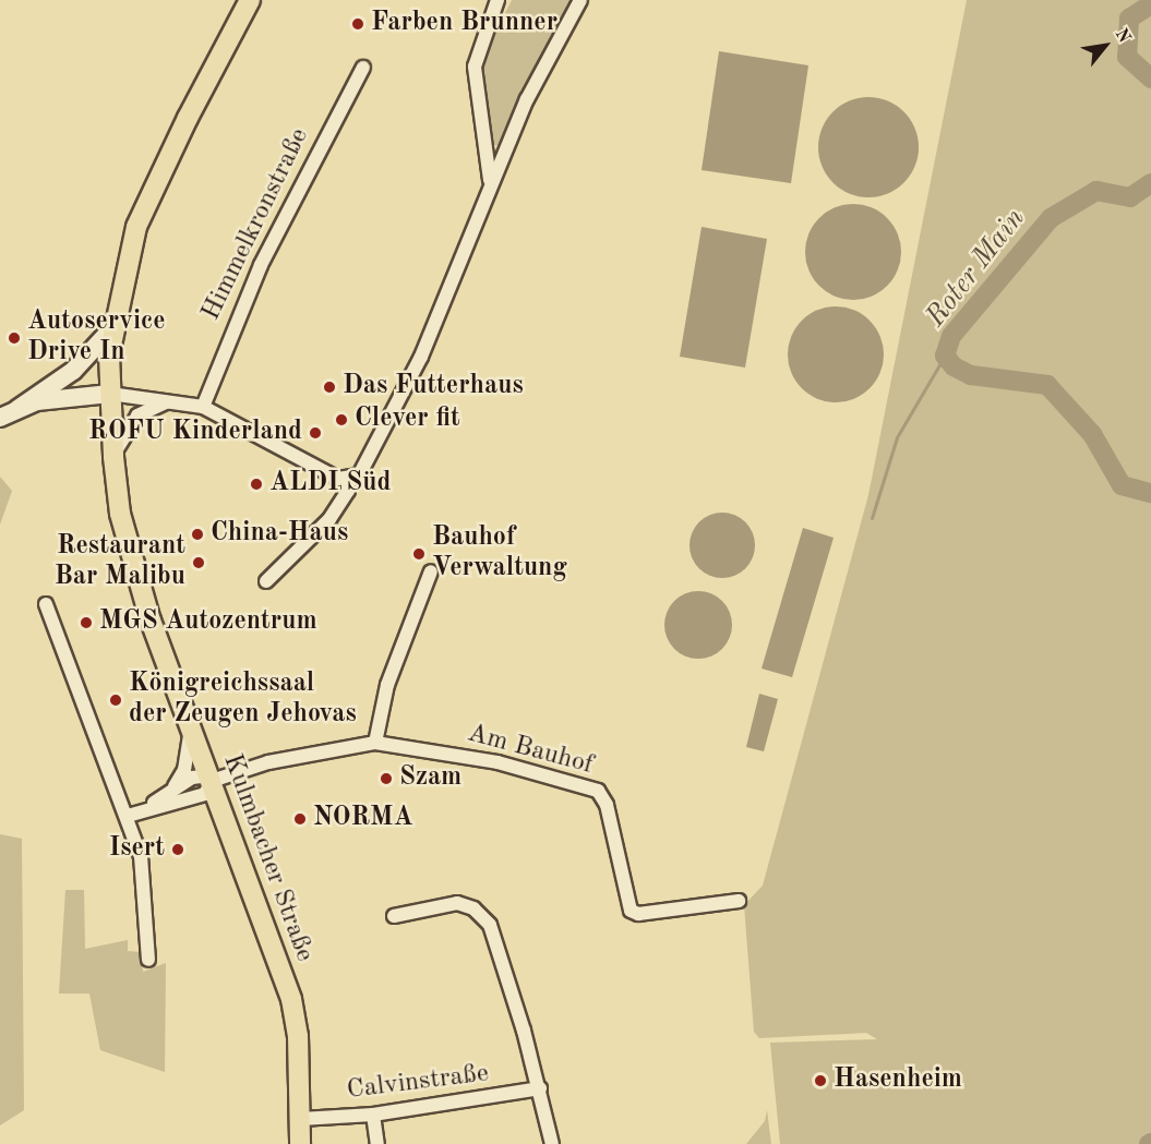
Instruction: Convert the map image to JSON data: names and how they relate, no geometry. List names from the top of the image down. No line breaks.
{"streets":{"main road":["Kulmbacher Straße"],"street":["Himmelkronstraße","Am Bauhof","Calvinstraße"]},"crossings":[["Am Bauhof","Kulmbacher Straße"],["Kulmbacher Straße","Calvinstraße"]],"water":["Roter Main"],"places":["Farben Brunner","Autoservice Drive In","Das Futterhaus","Clever fit","ROFU Kinderland","ALDI Süd","China-Haus","Bauhof Verwaltung","Restaurant Bar Malibu","MGS Autozentrum","Königreichssaal der Zeugen Jehovas","Szam","NORMA","Isert","Hasenheim"],"north":"top right"}
